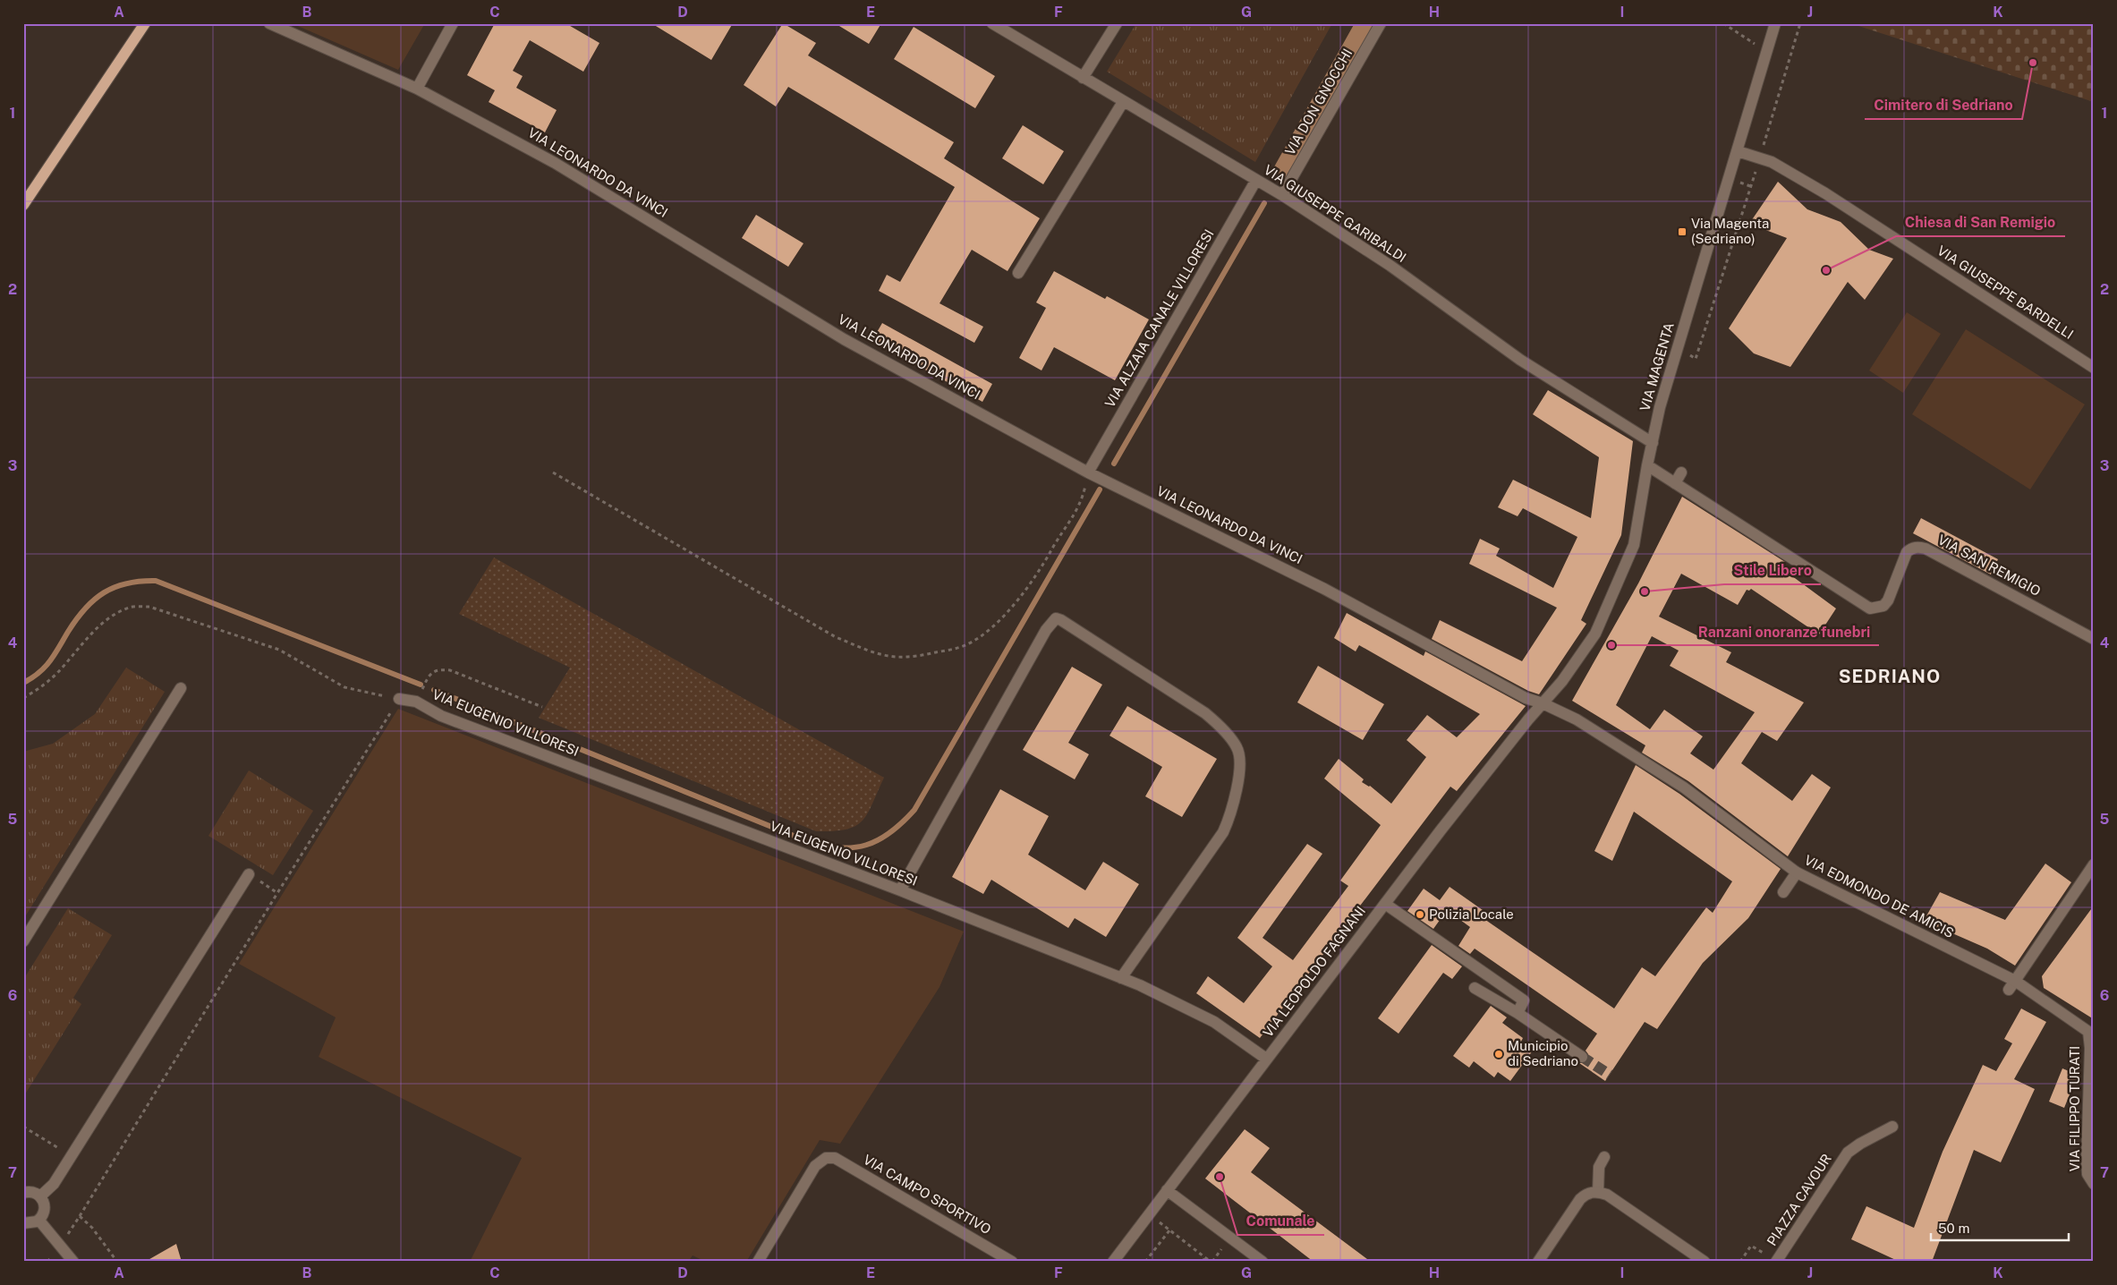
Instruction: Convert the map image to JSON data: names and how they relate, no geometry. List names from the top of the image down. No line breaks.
{"streets":{"street":["VIA DON GNOCCHI","VIA LEONARDO DA VINCI","VIA GIUSEPPE GARIBALDI","VIA GIUSEPPE BARDELLI","VIA ALZAIA CANALE VILLORESI","VIA MAGENTA","VIA SAN REMIGIO","VIA EUGENIO VILLORESI","VIA EDMONDO DE AMICIS","VIA LEOPOLDO FAGNANI","VIA FILIPPO TURATI","VIA CAMPO SPORTIVO","PIAZZA CAVOUR"]},"crossings":[["VIA DON GNOCCHI","VIA GIUSEPPE GARIBALDI"],["VIA LEONARDO DA VINCI","VIA ALZAIA CANALE VILLORESI"],["VIA LEONARDO DA VINCI","VIA MAGENTA"],["VIA LEONARDO DA VINCI","VIA EDMONDO DE AMICIS"],["VIA LEONARDO DA VINCI","VIA LEOPOLDO FAGNANI"],["VIA GIUSEPPE GARIBALDI","VIA ALZAIA CANALE VILLORESI"],["VIA GIUSEPPE GARIBALDI","VIA MAGENTA"],["VIA GIUSEPPE BARDELLI","VIA MAGENTA"],["VIA MAGENTA","VIA SAN REMIGIO"],["VIA MAGENTA","VIA EDMONDO DE AMICIS"],["VIA MAGENTA","VIA LEOPOLDO FAGNANI"],["VIA EUGENIO VILLORESI","VIA LEOPOLDO FAGNANI"],["VIA EDMONDO DE AMICIS","VIA LEOPOLDO FAGNANI"],["VIA EDMONDO DE AMICIS","VIA FILIPPO TURATI"]],"districts":["SEDRIANO"],"places":{"other":["Cimitero di Sedriano","Chiesa di San Remigio","Stile Libero","Ranzani onoranze funebri","Polizia Locale","Municipio di Sedriano","Comunale"],"transit":["Via Magenta (Sedriano)"]},"scale_bar":"50 m","grid":{"columns":["A","B","C","D","E","F","G","H","I","J","K"],"rows":["1","2","3","4","5","6","7"]}}
